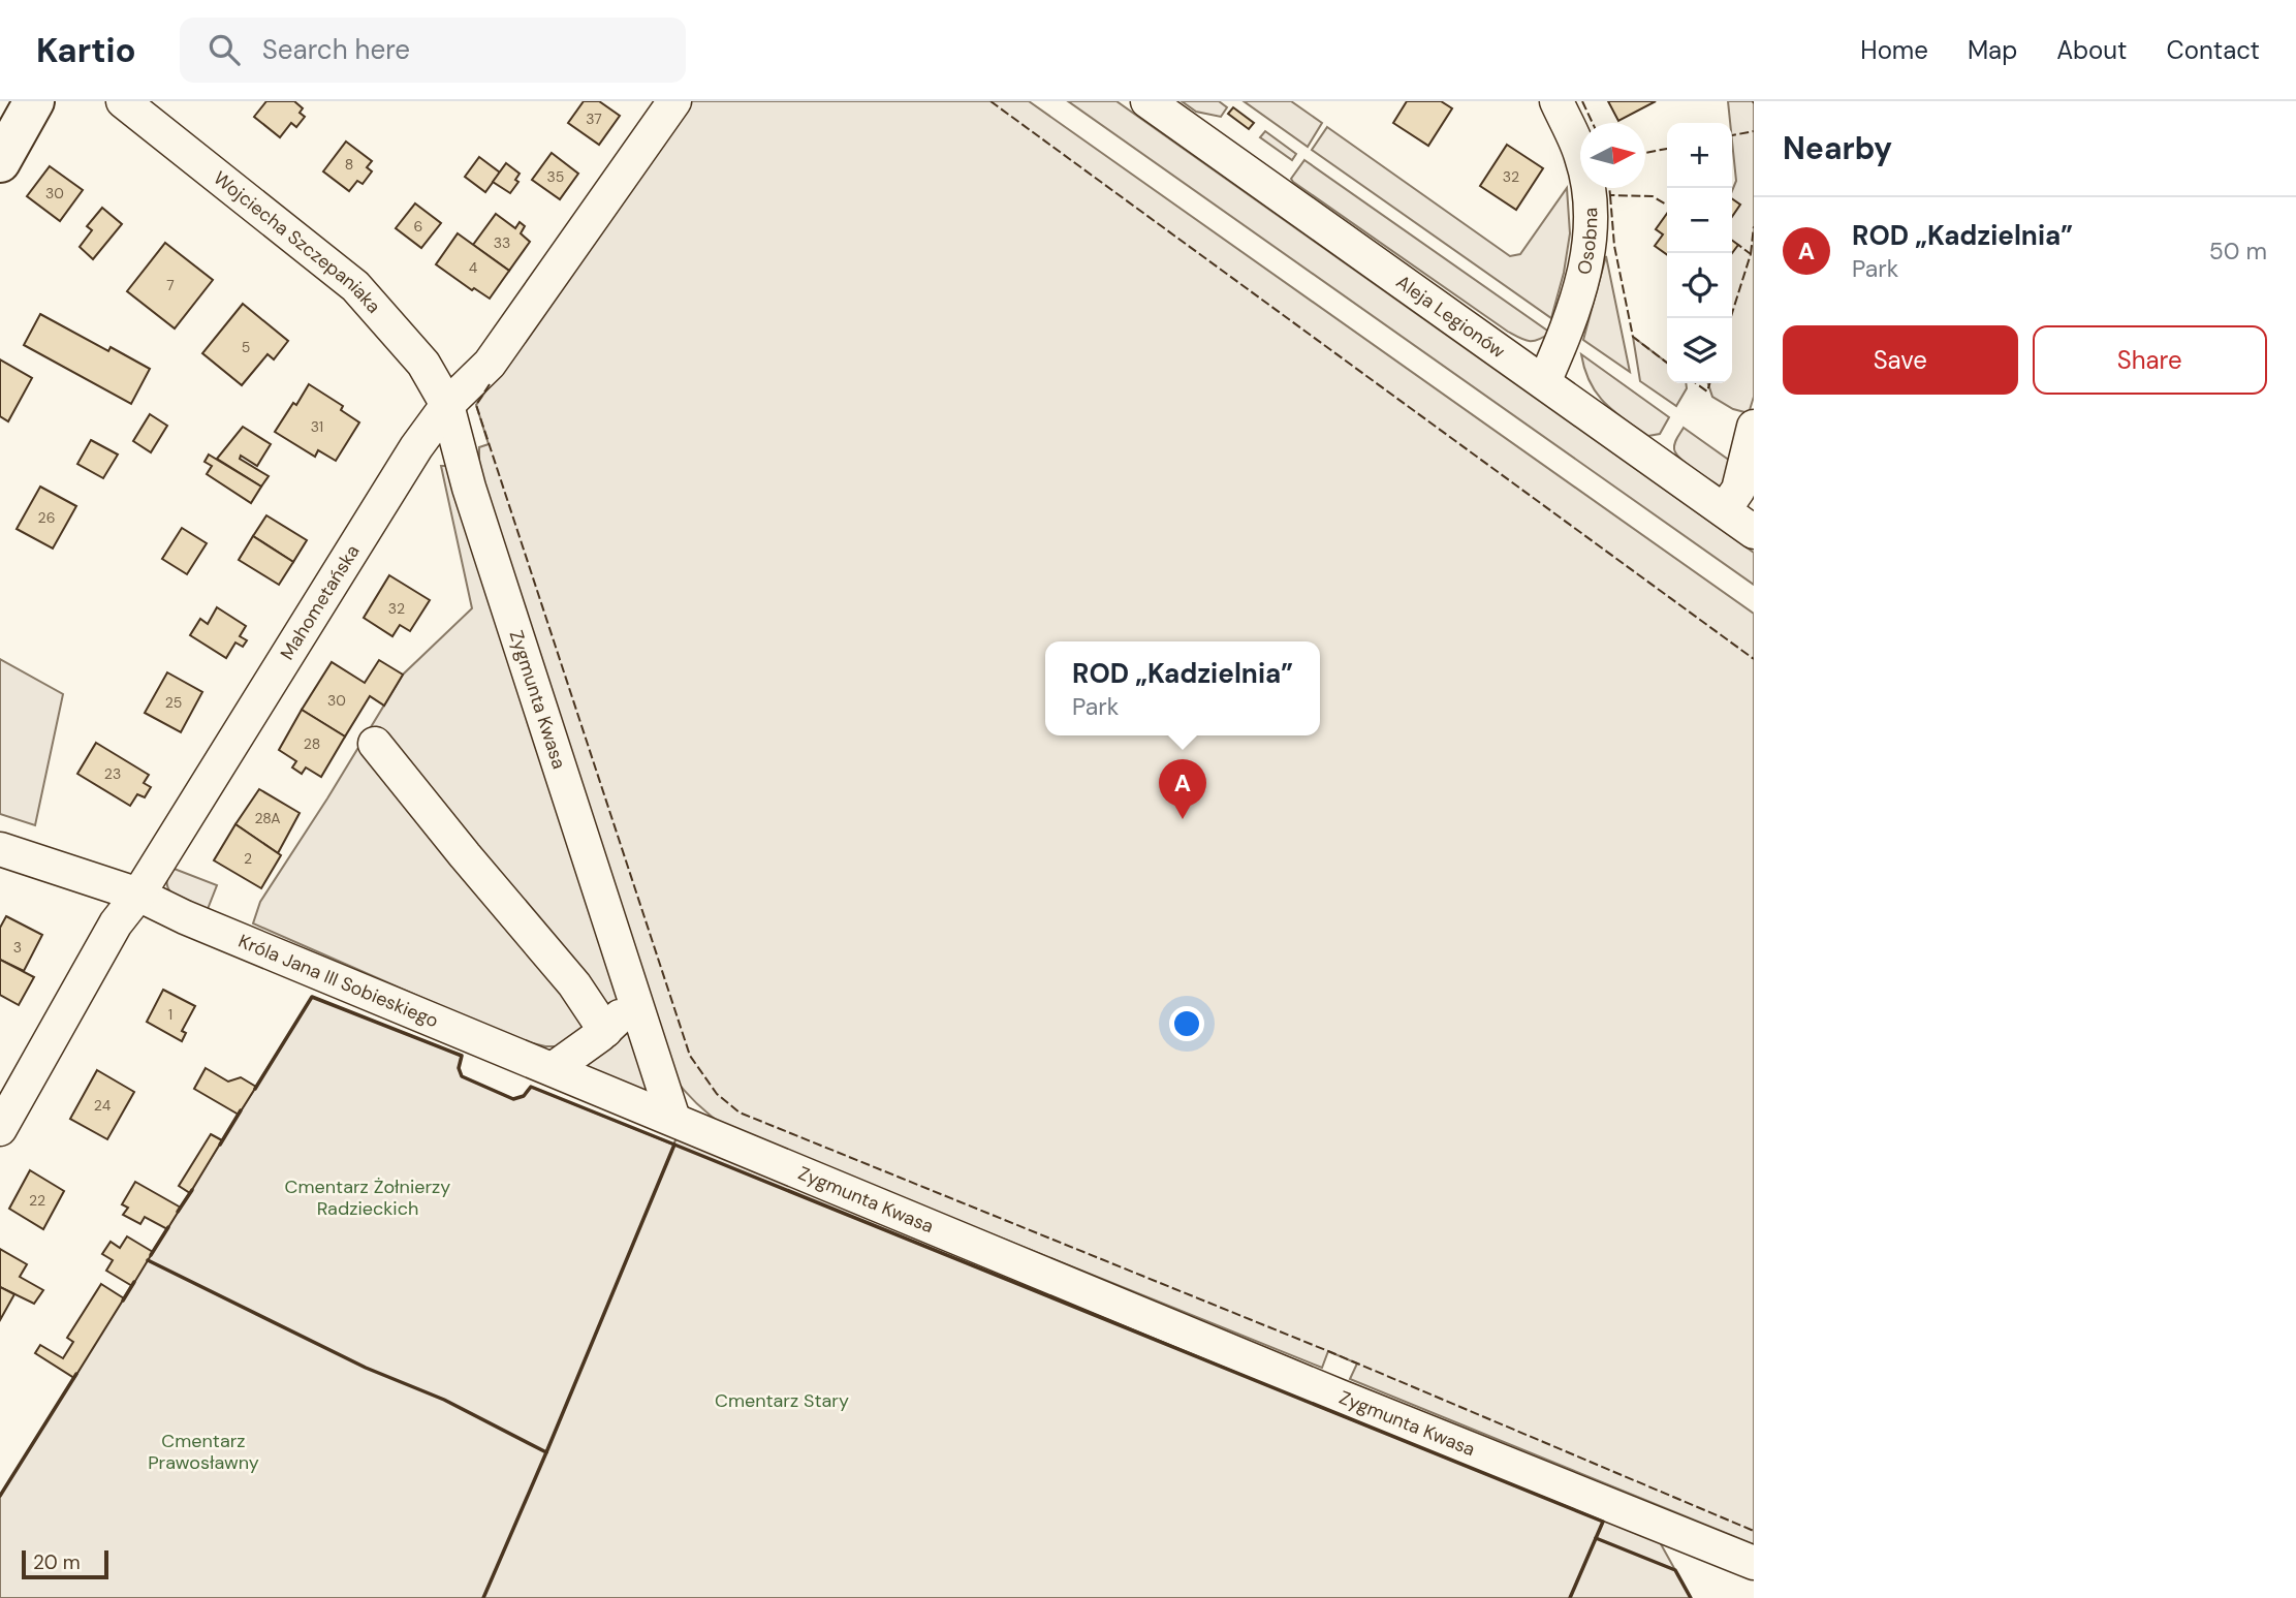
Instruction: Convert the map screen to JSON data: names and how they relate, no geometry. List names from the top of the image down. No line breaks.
{"streets":{"street":["Osobna","Wojciecha Szczepaniaka","Aleja Legionów","Mahometańska","Zygmunta Kwasa","Króla Jana III Sobieskiego"]},"crossings":[["Osobna","Aleja Legionów"],["Wojciecha Szczepaniaka","Mahometańska"],["Wojciecha Szczepaniaka","Zygmunta Kwasa"],["Mahometańska","Zygmunta Kwasa"],["Mahometańska","Króla Jana III Sobieskiego"],["Zygmunta Kwasa","Króla Jana III Sobieskiego"]],"parks":["Cmentarz Żołnierzy Radzieckich","Cmentarz Stary","Cmentarz Prawosławny"],"house_numbers":["37","8","35","32","30","6","33","4","7","5","31","26","32","30","25","28","23","28A","2","3","1","24","22"],"scale_bar":"20 m","north":"right","page":{"header":"Kartio","search":"Search here","nav":["Home","Map","About","Contact"],"heading":"Nearby","map_buttons":["+","−"],"list":[{"mark":"A","name":"ROD „Kadzielnia”","note":"Park","value":"50 m"}],"buttons":["Save","Share"],"popup":["ROD „Kadzielnia”","Park"],"pins":"A","scale":"20 m"}}
